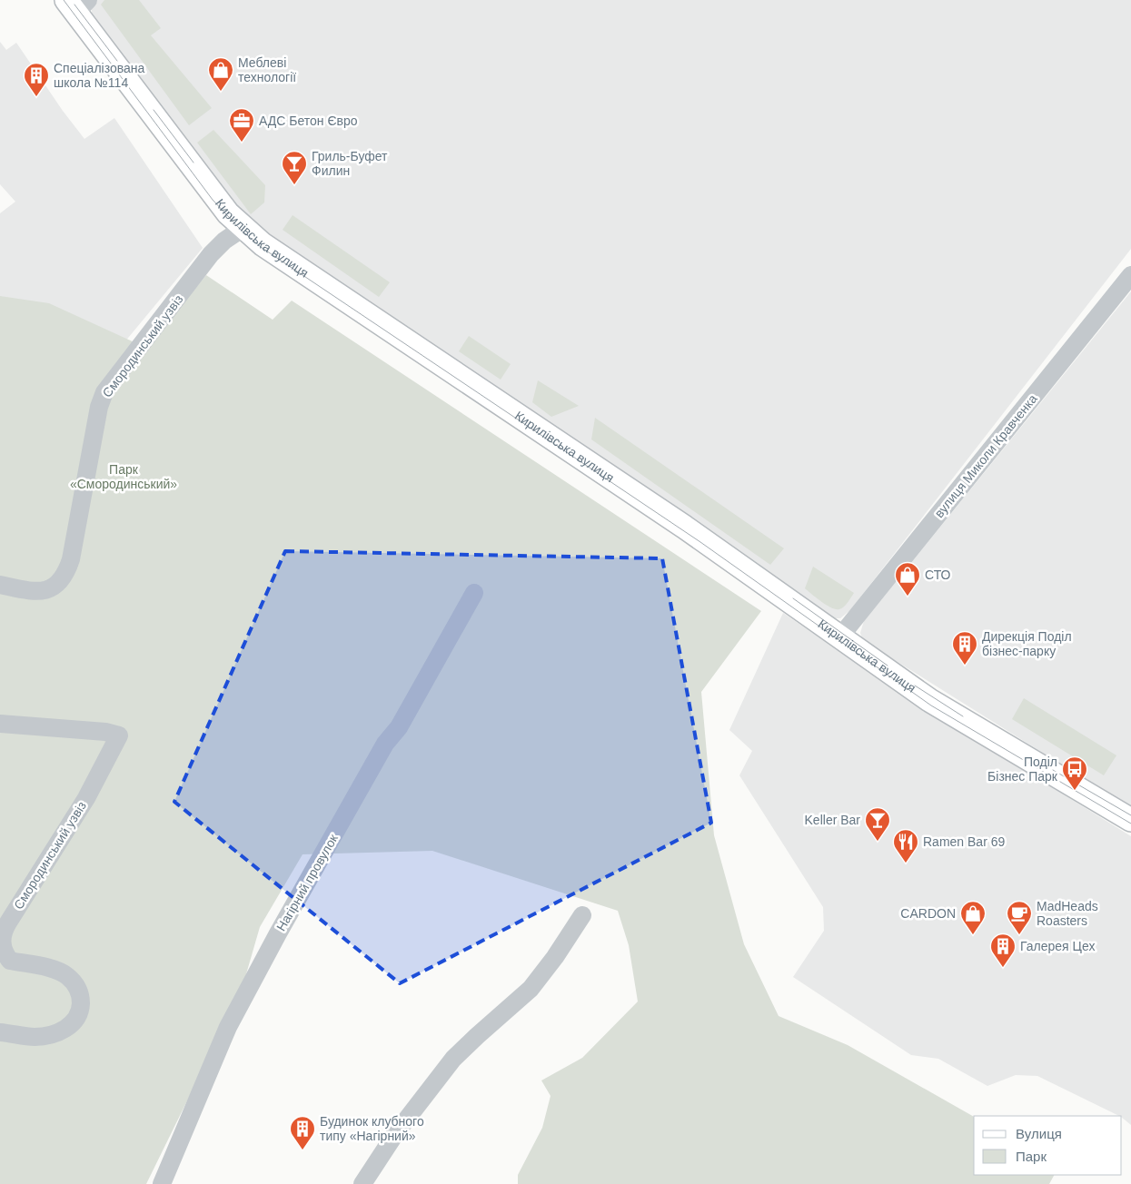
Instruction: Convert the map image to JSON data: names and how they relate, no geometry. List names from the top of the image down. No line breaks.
{"streets":{"main road":["Кирилівська вулиця"],"street":["Смородинський узвіз","вулиця Миколи Кравченка","Нагірний провулок"]},"crossings":[["Кирилівська вулиця","Смородинський узвіз"],["Кирилівська вулиця","вулиця Миколи Кравченка"]],"parks":["Парк «Смородинський»"],"places":{"shop":["Меблеві технології","СТО","CARDON"],"building":["Спеціалізована школа №114","Дирекція Поділ бізнес-парку","Галерея Цех","Будинок клубного типу «Нагірний»"],"office":["АДС Бетон Євро"],"bar":["Гриль-Буфет Филин","Keller Bar"],"bus stop":["Поділ Бізнес Парк"],"restaurant":["Ramen Bar 69"],"cafe":["MadHeads Roasters"]},"legend":["Вулиця","Парк"]}
